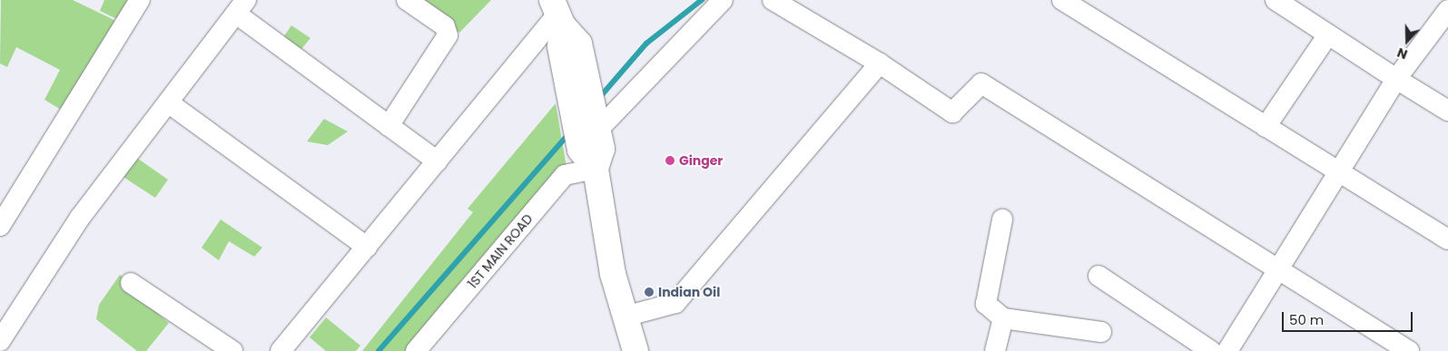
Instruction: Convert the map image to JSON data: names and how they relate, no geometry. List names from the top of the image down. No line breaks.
{"streets":{"street":["1ST MAIN ROAD"]},"places":["Ginger","Indian Oil"],"scale_bar":"50 m","north":"bottom"}
